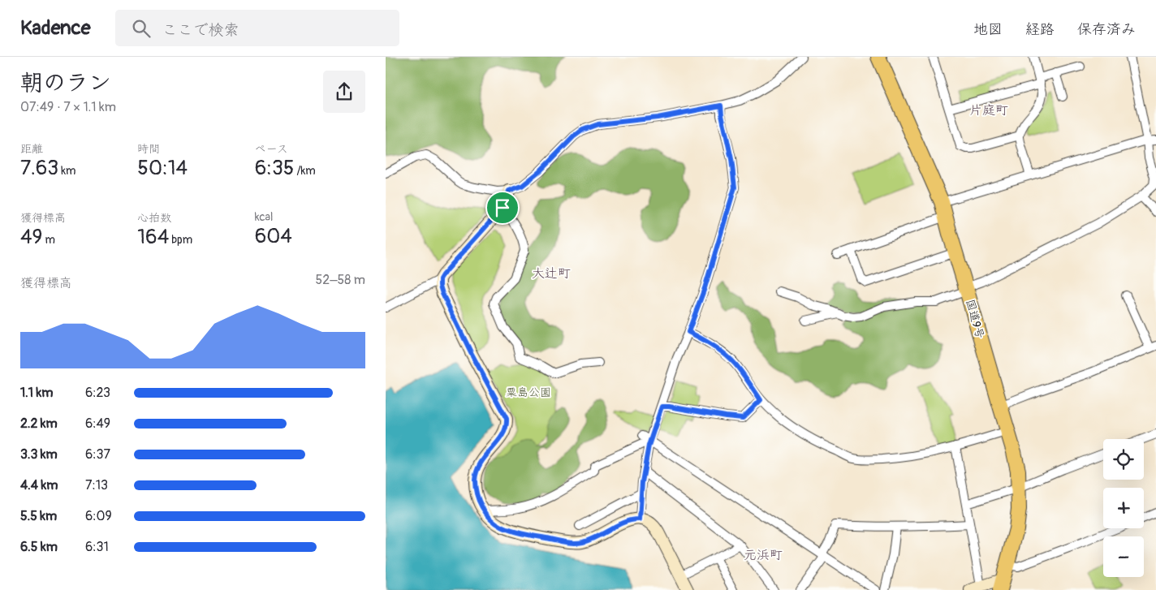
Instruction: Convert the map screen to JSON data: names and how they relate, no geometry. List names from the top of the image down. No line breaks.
{"streets":{"highway":["国道9号"]},"districts":["片庭町","大辻町","元浜町"],"parks":["粟島公園"],"page":{"header":"Kadence","search":"ここで検索","nav":["地図","経路","保存済み"],"heading":["朝のラン","07:49 · 7 × 1.1 km"],"stats":[["距離","7.63 km"],["時間","50:14"],["ペース","6:35 /km"],["獲得標高","49 m"],["心拍数","164 bpm"],["kcal","604"]],"chart":["獲得標高","52–58 m"],"list":[{"name":"1.1 km","note":"6:23"},{"name":"2.2 km","note":"6:49"},{"name":"3.3 km","note":"6:37"},{"name":"4.4 km","note":"7:13"},{"name":"5.5 km","note":"6:09"},{"name":"6.5 km","note":"6:31"}],"map_buttons":["+","−"]}}
